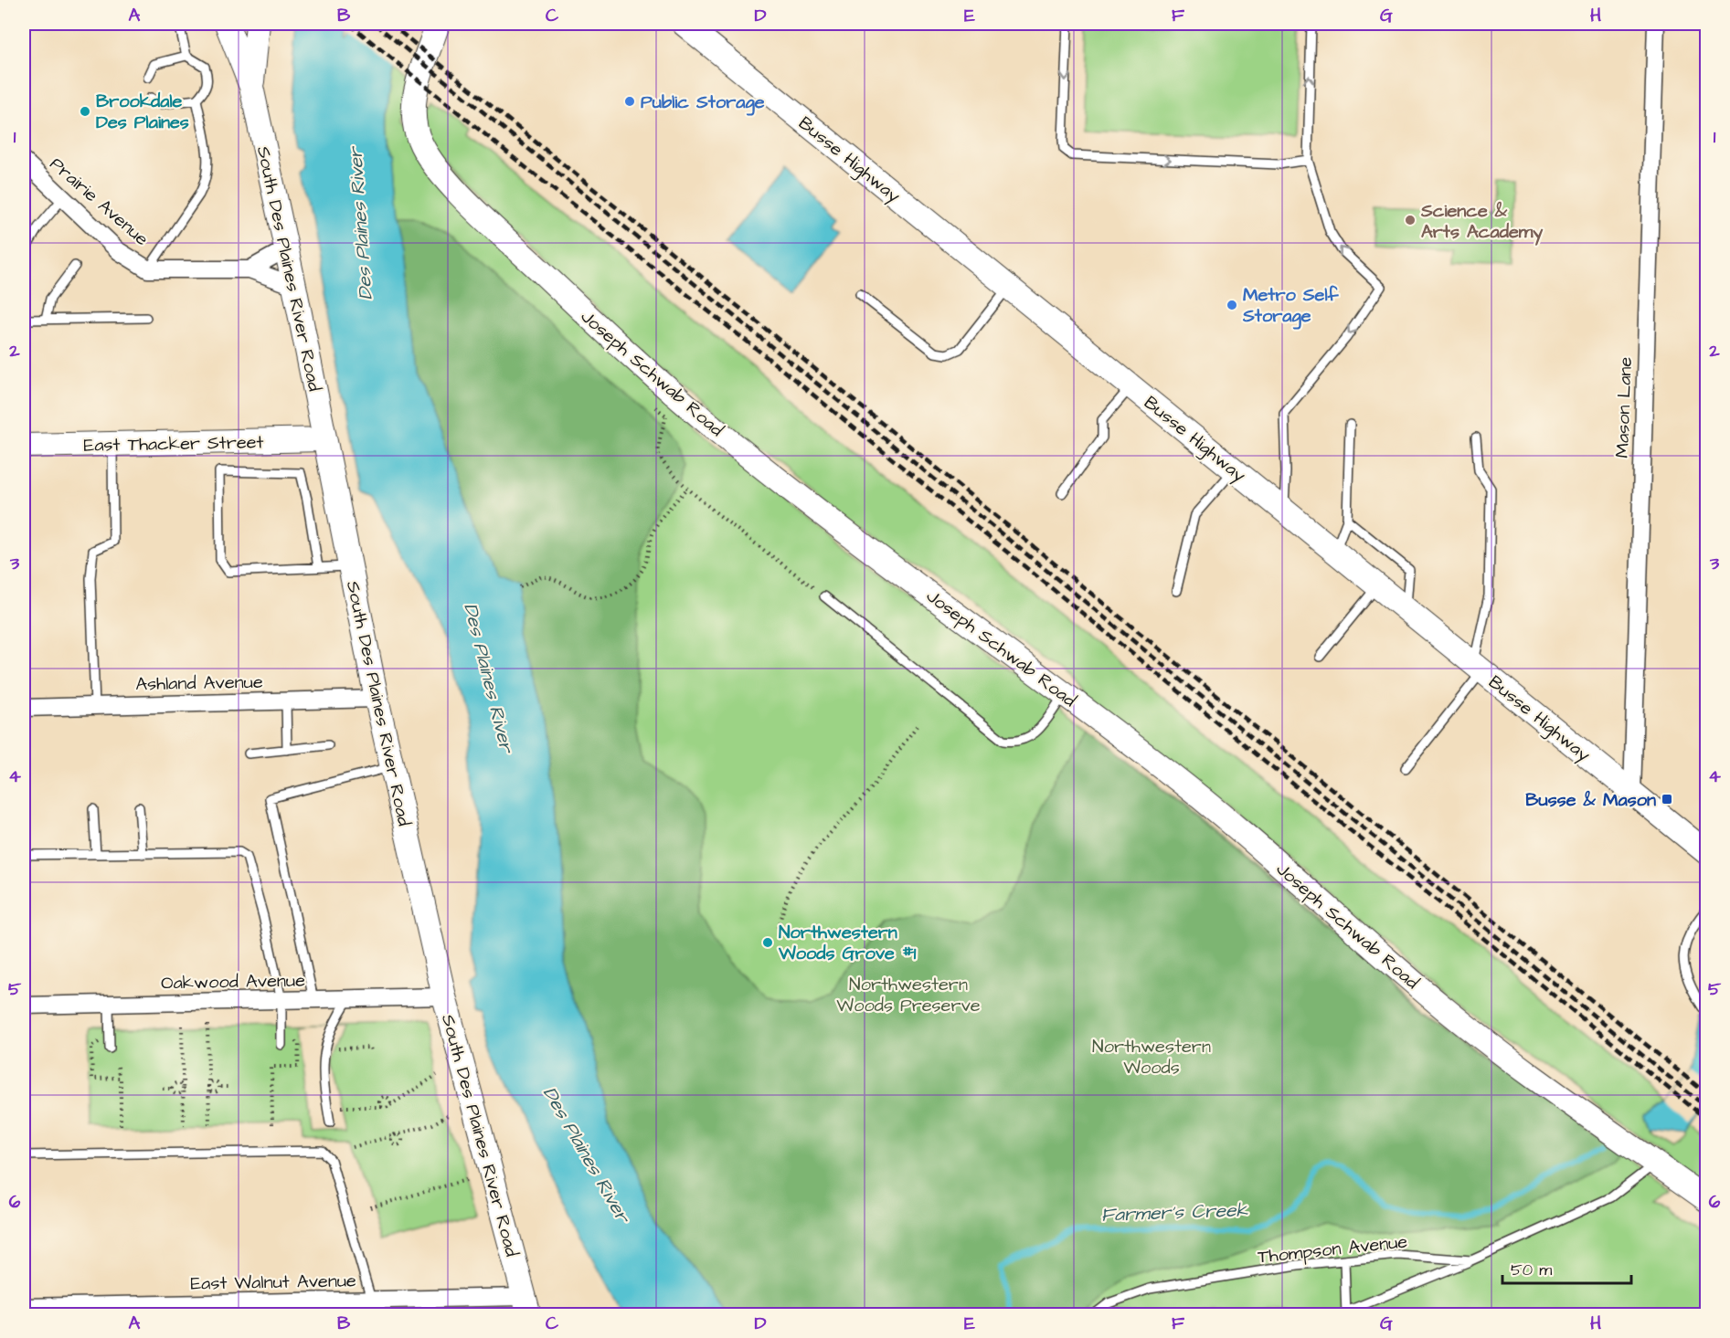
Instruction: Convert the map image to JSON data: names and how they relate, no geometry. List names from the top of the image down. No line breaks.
{"streets":{"main road":["Busse Highway","South Des Plaines River Road","Joseph Schwab Road","East Thacker Street"],"street":["Prairie Avenue","Mason Lane","Ashland Avenue","Oakwood Avenue","East Walnut Avenue"],"lane":["Thompson Avenue"]},"crossings":[["Busse Highway","Mason Lane"],["Prairie Avenue","South Des Plaines River Road"],["South Des Plaines River Road","East Thacker Street"],["South Des Plaines River Road","Ashland Avenue"],["South Des Plaines River Road","Oakwood Avenue"],["South Des Plaines River Road","East Walnut Avenue"],["Joseph Schwab Road","Thompson Avenue"]],"water":["Des Plaines River","Farmer's Creek"],"parks":["Northwestern Woods Preserve","Northwestern Woods"],"places":{"other":["Public Storage","Brookdale Des Plaines","Science & Arts Academy","Metro Self Storage","Northwestern Woods Grove #1"],"transit":["Busse & Mason"]},"scale_bar":"50 m","grid":{"columns":["A","B","C","D","E","F","G","H"],"rows":["1","2","3","4","5","6"]}}
